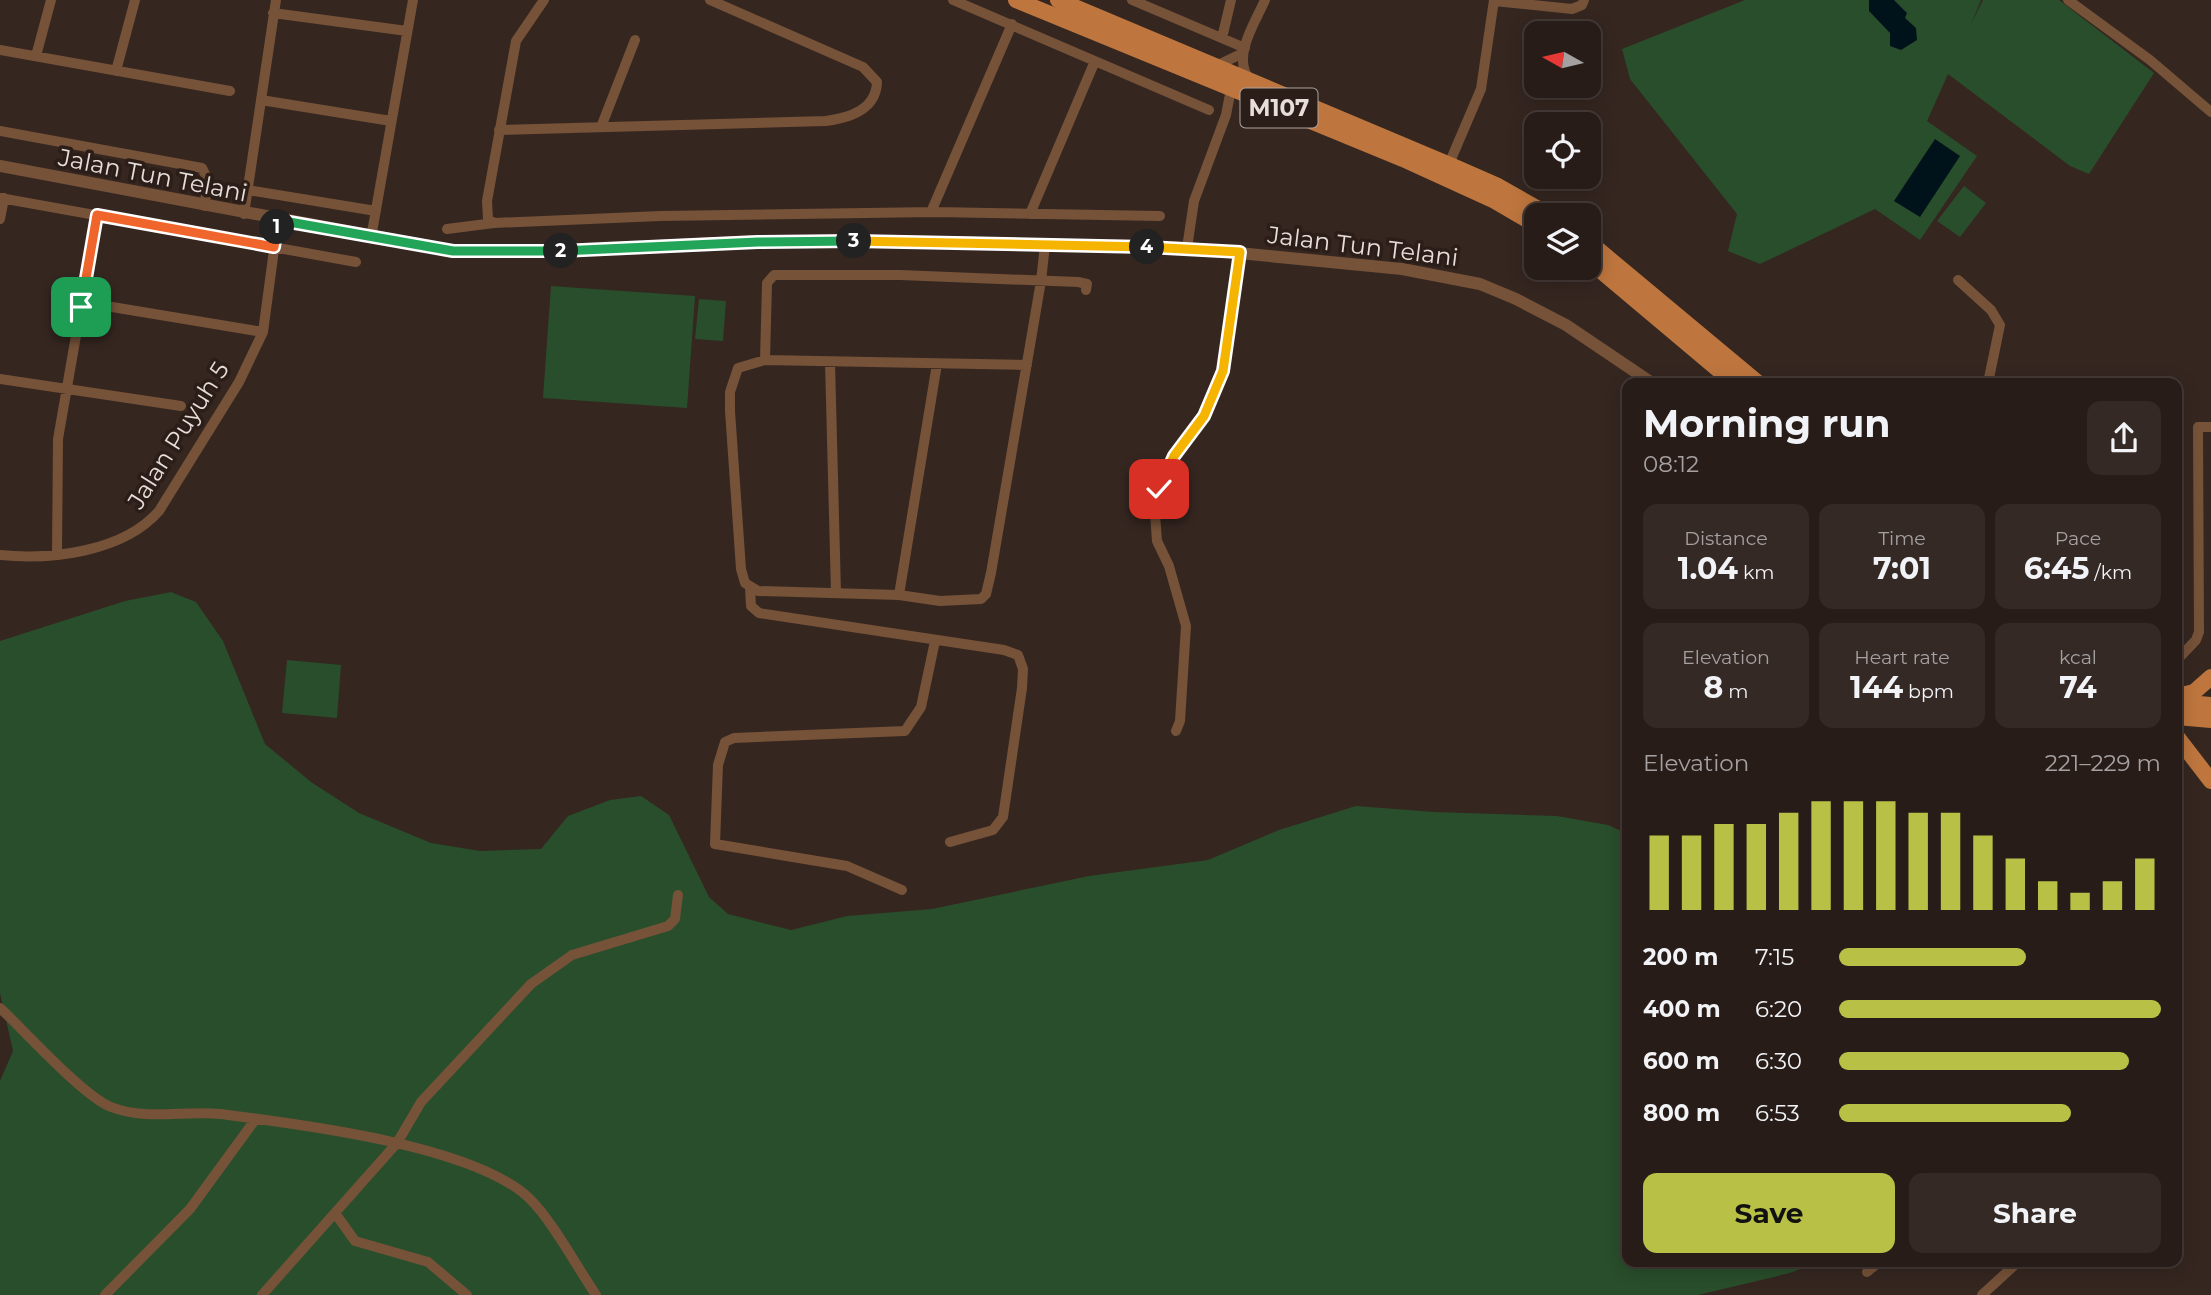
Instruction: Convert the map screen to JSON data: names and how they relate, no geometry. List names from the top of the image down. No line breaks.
{"streets":{"main road":["M107"],"street":["Jalan Tun Telani","Jalan Puyuh 5"]},"crossings":[["Jalan Tun Telani","Jalan Puyuh 5"]],"north":"left","page":{"pins":["1","3","4","2"],"heading":["Morning run","08:12"],"stats":[["Distance","1.04 km"],["Time","7:01"],["Pace","6:45 /km"],["Elevation","8 m"],["Heart rate","144 bpm"],["kcal","74"]],"chart":["Elevation","221–229 m"],"list":[{"name":"200 m","note":"7:15"},{"name":"400 m","note":"6:20"},{"name":"600 m","note":"6:30"},{"name":"800 m","note":"6:53"}],"buttons":["Save","Share"]}}
